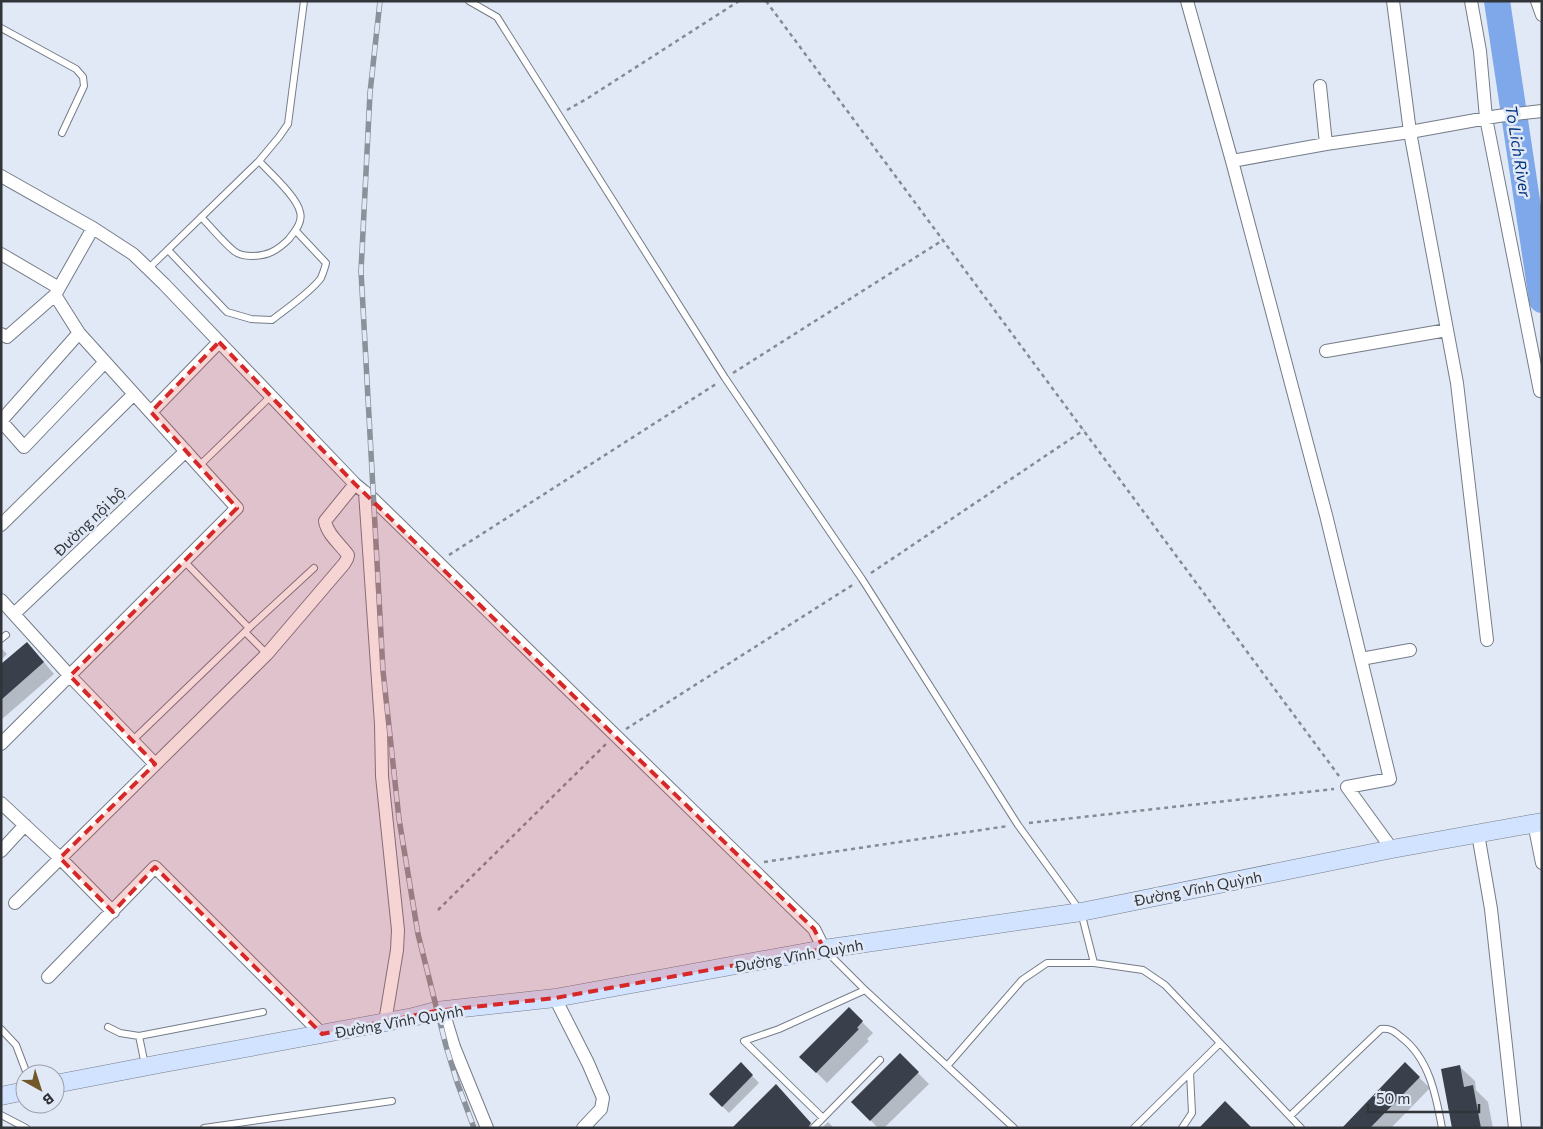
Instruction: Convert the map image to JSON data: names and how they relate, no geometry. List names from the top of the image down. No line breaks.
{"streets":{"street":["Đường nội bộ","Đường Vĩnh Quỳnh"]},"water":["To Lich River"],"scale_bar":"50 m","north":"bottom right"}
